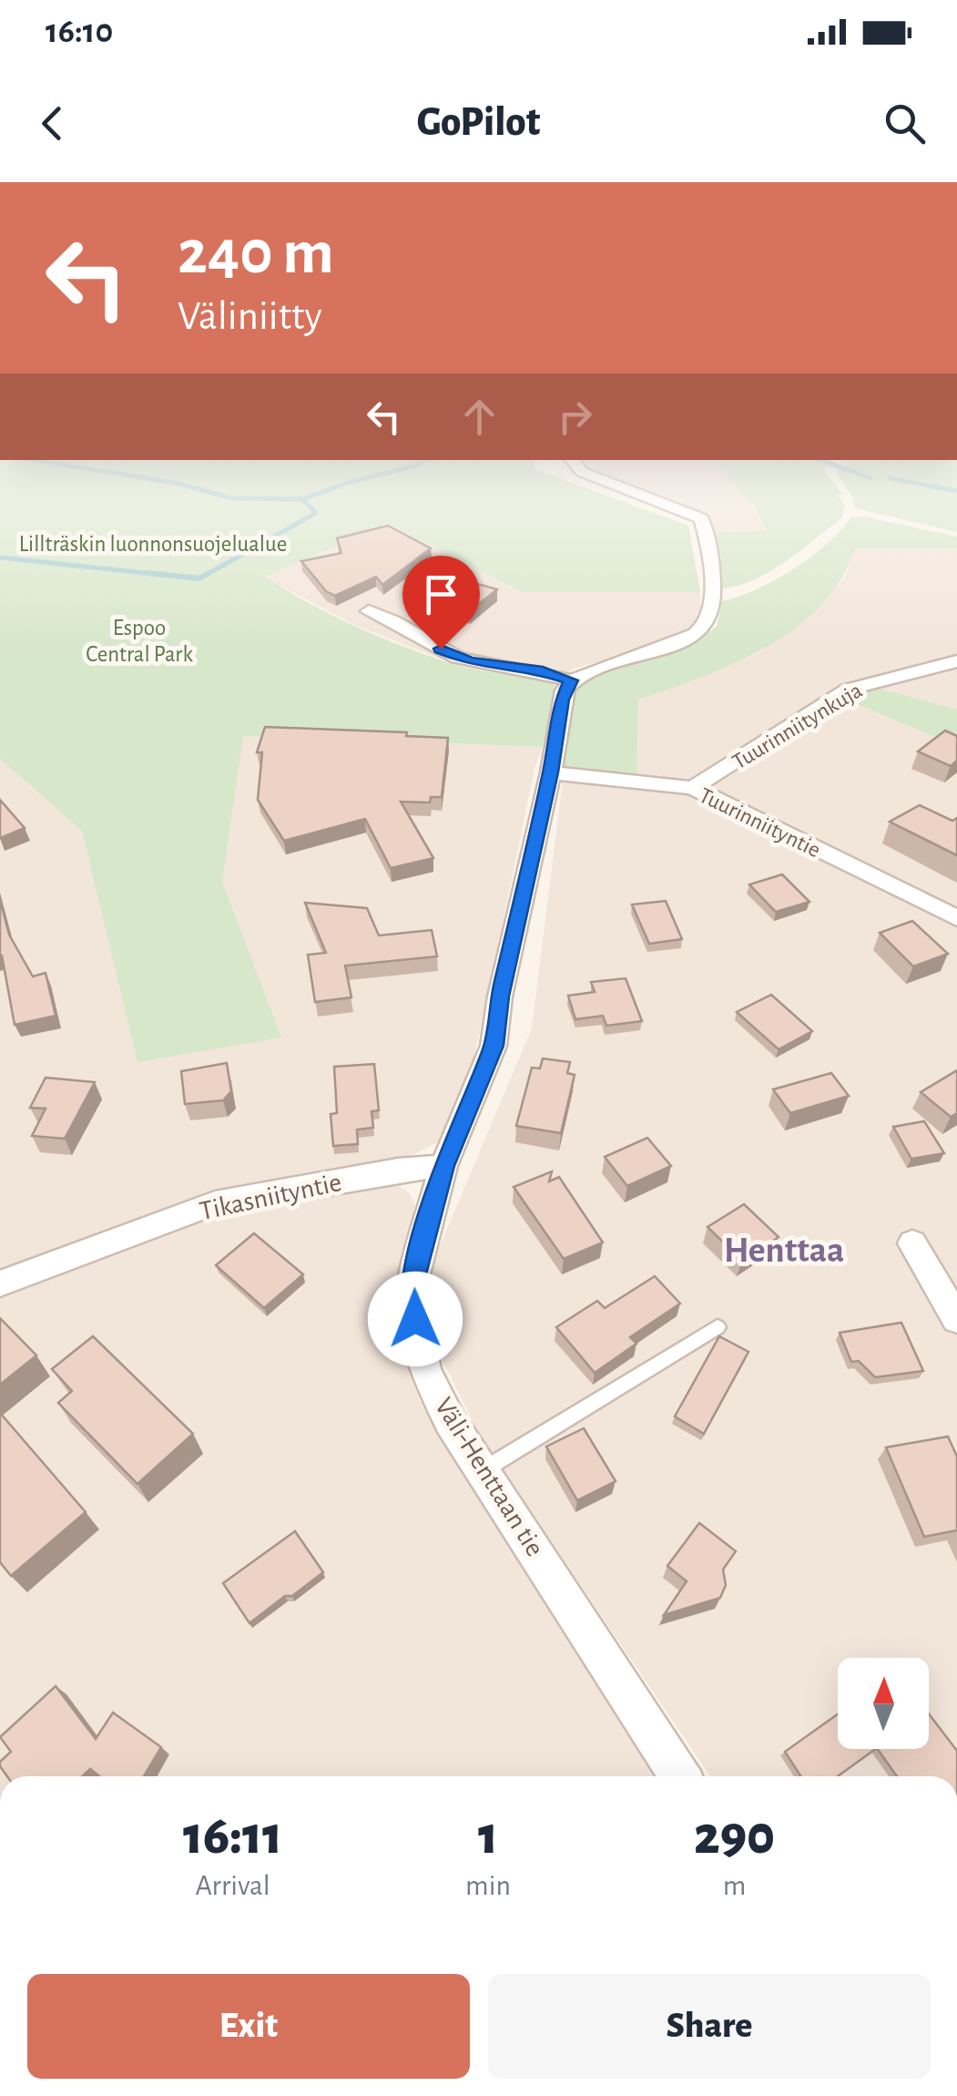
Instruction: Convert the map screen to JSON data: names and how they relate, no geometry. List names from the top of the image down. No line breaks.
{"streets":{"street":["Tuurinniitynkuja","Tuurinniityntie","Tikasniityntie","Väli-Henttaan tie"]},"crossings":[["Tuurinniitynkuja","Tuurinniityntie"],["Tuurinniityntie","Väli-Henttaan tie"],["Tikasniityntie","Väli-Henttaan tie"]],"districts":["Henttaa"],"parks":["Lillträskin luonnonsuojelualue","Espoo Central Park"],"north":"top","page":{"status":"16:10","header":"GoPilot","turn":["240 m","Väliniitty"],"eta":["16:11","Arrival","1","min","290","m"],"buttons":["Exit","Share"]}}
